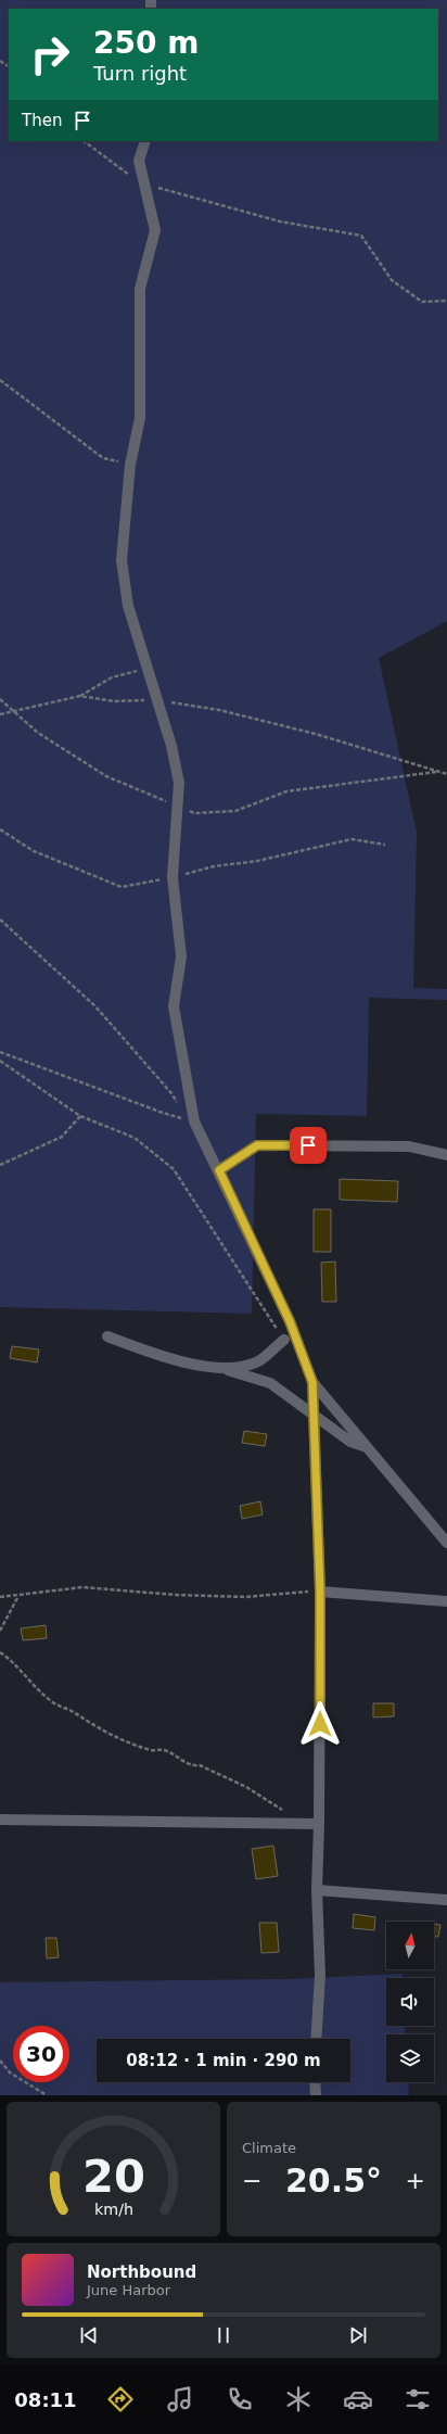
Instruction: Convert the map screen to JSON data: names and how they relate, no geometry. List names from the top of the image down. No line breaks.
{"north":"top","page":{"turn":["250 m","Turn right"],"then":"Then","limit":"30","trip":"08:12 · 1 min · 290 m","tile":"Climate","heat":["−","20.5°","+"],"song":["Northbound","June Harbor"],"tabs":"08:11","gauge":["20","km/h"]}}
